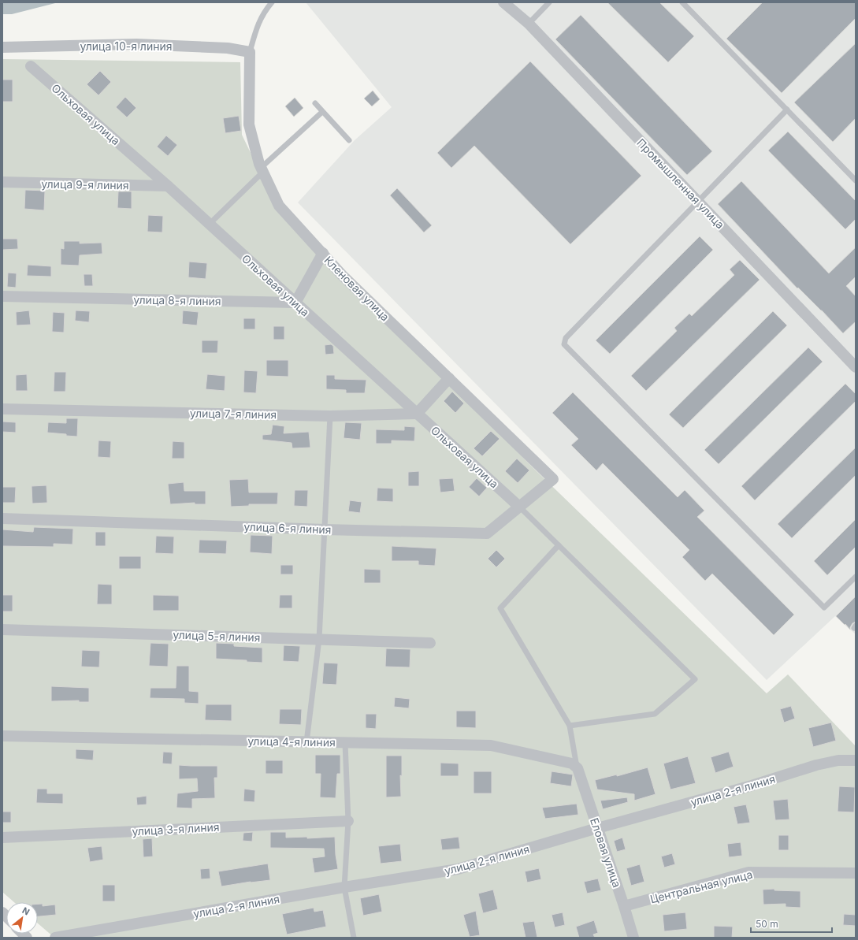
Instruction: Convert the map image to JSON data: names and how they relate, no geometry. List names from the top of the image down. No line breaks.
{"streets":{"street":["улица 10-я линия","Ольховая улица","Промышленная улица","улица 9-я линия","Кленовая улица","улица 8-я линия","улица 7-я линия","улица 6-я линия","улица 5-я линия","улица 4-я линия","улица 2-я линия","улица 3-я линия","Еловая улица","Центральная улица"]},"crossings":[["улица 10-я линия","Кленовая улица"],["Ольховая улица","улица 9-я линия"],["Ольховая улица","улица 8-я линия"],["Ольховая улица","улица 7-я линия"],["Ольховая улица","улица 6-я линия"],["Кленовая улица","улица 6-я линия"],["улица 4-я линия","Еловая улица"],["улица 2-я линия","Еловая улица"],["Еловая улица","Центральная улица"]],"scale_bar":"50 m","north":"top right"}
